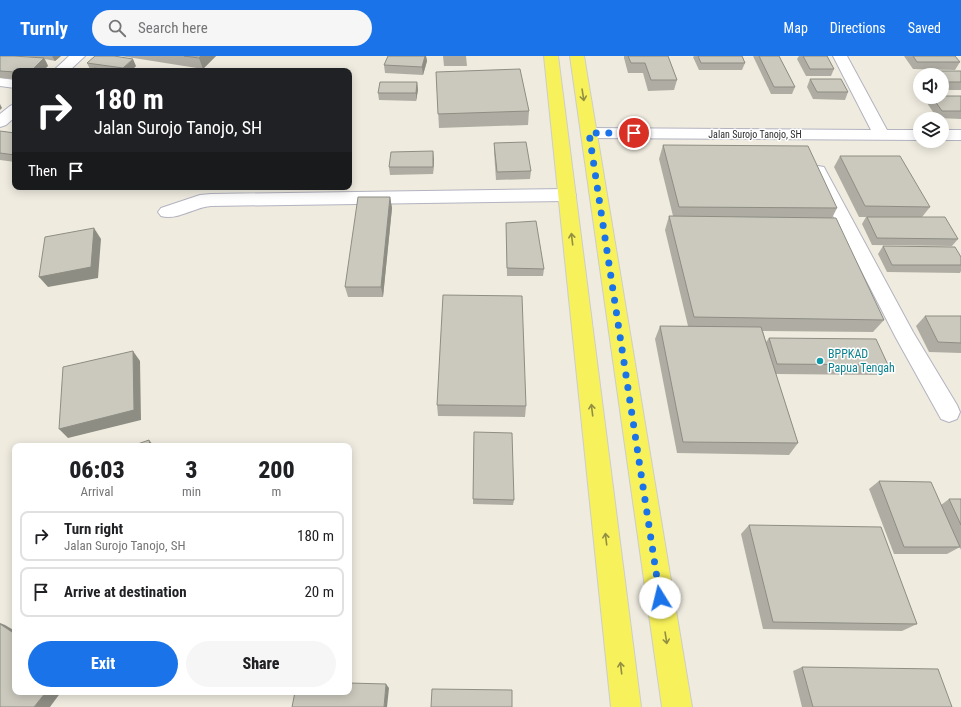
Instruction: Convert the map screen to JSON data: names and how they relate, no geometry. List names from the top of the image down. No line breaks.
{"streets":{"street":["Jalan Surojo Tanojo, SH"]},"places":["BPPKAD Papua Tengah"],"page":{"header":"Turnly","search":"Search here","nav":["Map","Directions","Saved"],"turn":["180 m","Jalan Surojo Tanojo, SH"],"then":"Then","eta":["06:03","Arrival","3","min","200","m"],"list":[{"name":"Turn right","note":"Jalan Surojo Tanojo, SH","value":"180 m"},{"name":"Arrive at destination","value":"20 m"}],"buttons":["Exit","Share"]}}
